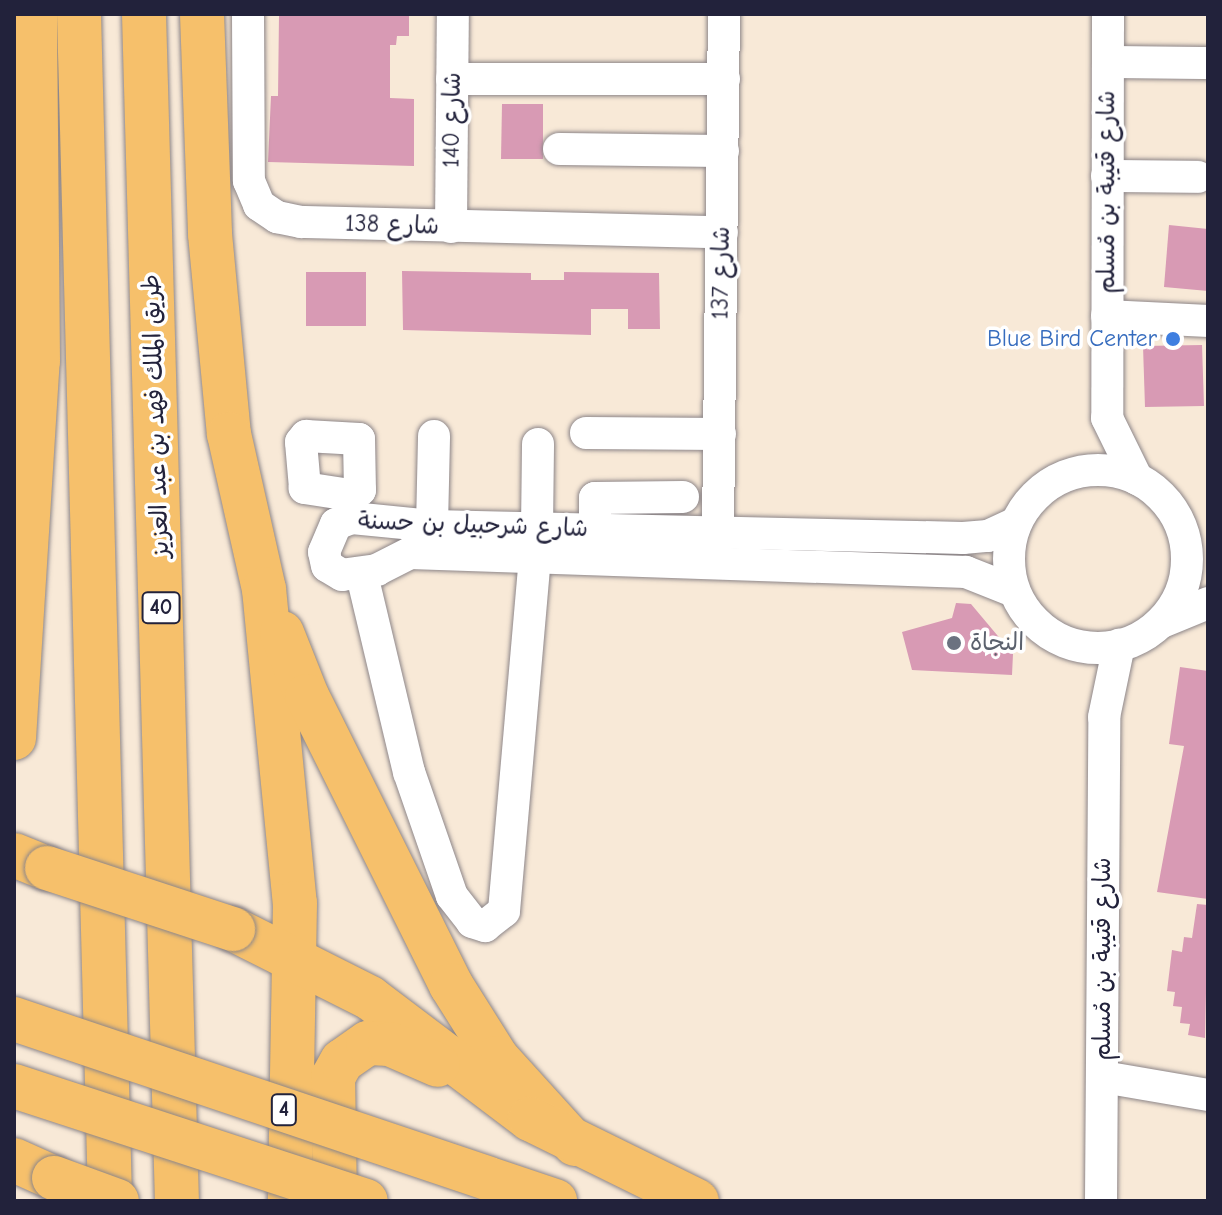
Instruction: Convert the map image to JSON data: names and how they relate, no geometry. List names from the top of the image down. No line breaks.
{"streets":{"highway":["طريق الملك فهد بن عبد العزيز","40","4"],"street":["شارع 140","شارع قتيبة بن مُسلم","شارع 138","شارع 137","شارع شرحبيل بن حسنة"]},"crossings":[["شارع 140","شارع 138"],["شارع قتيبة بن مُسلم","شارع شرحبيل بن حسنة"],["شارع 138","شارع 137"],["شارع 137","شارع شرحبيل بن حسنة"]],"places":["Blue Bird Center","النجاة"]}
